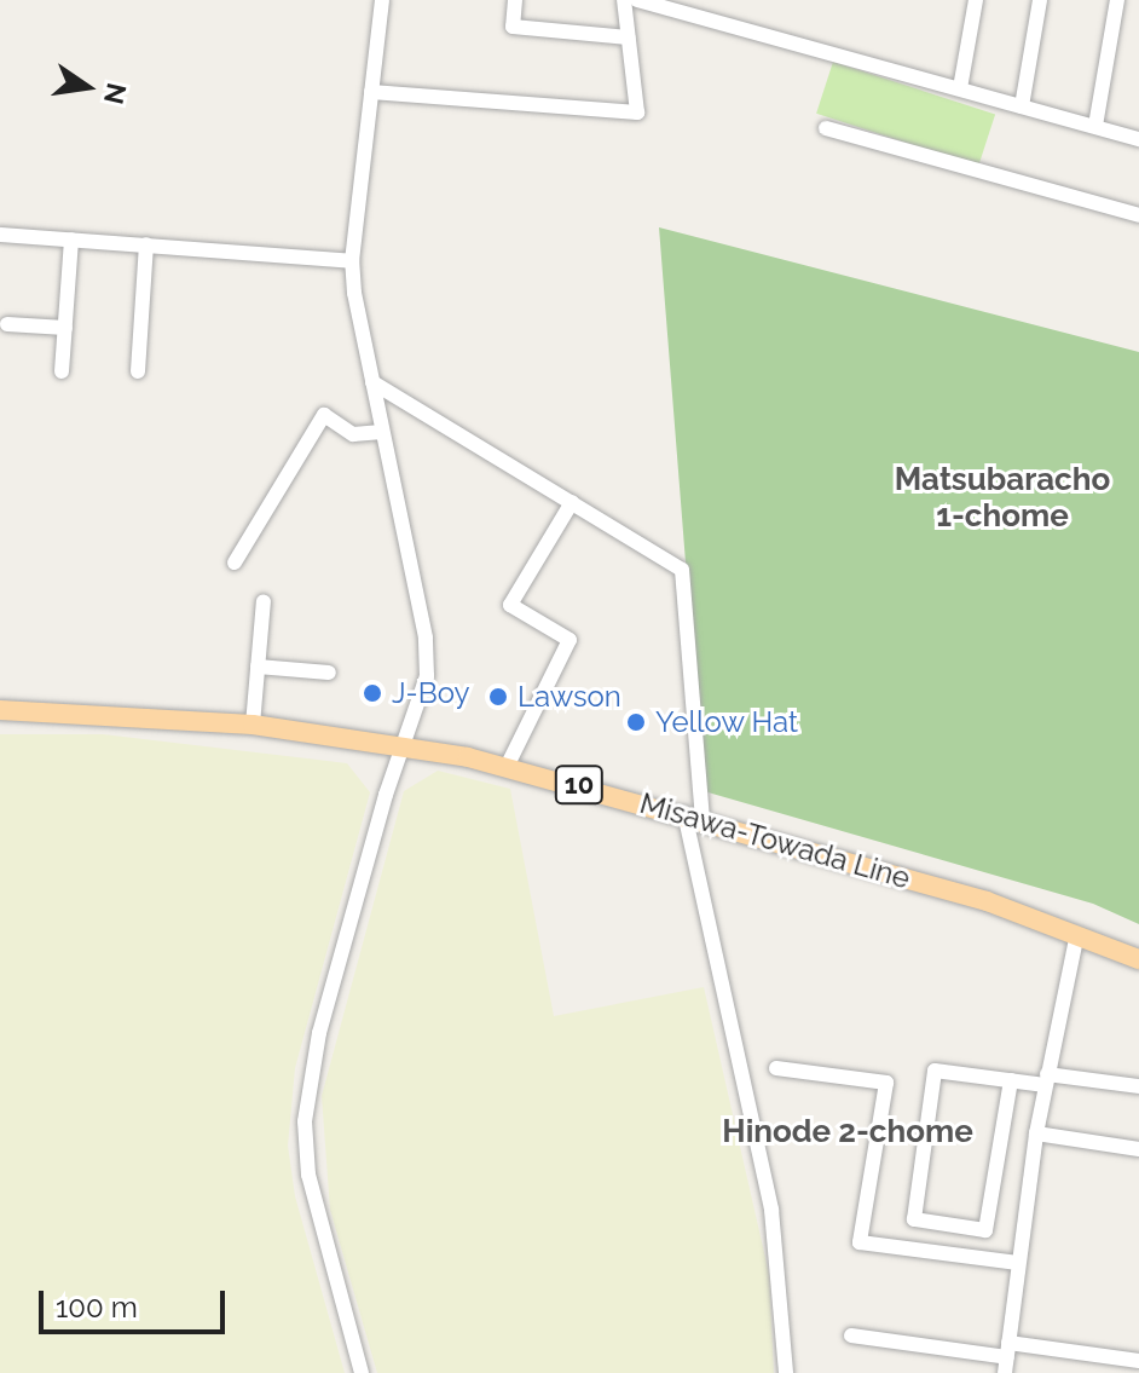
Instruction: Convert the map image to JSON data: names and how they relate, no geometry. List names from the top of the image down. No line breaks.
{"streets":{"main road":["10","Misawa-Towada Line"]},"districts":["Matsubaracho 1-chome","Hinode 2-chome"],"places":["J-Boy","Lawson","Yellow Hat"],"scale_bar":"100 m","north":"right"}
